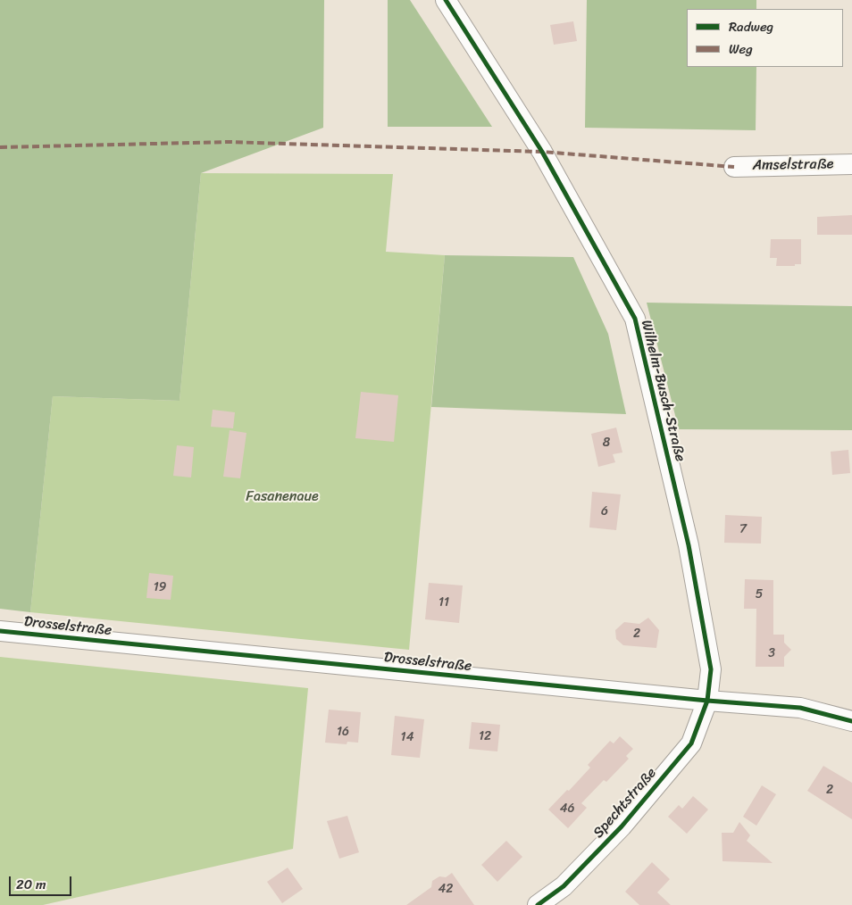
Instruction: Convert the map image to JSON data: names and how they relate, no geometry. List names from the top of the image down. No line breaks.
{"streets":{"street":["Amselstraße","Wilhelm-Busch-Straße","Drosselstraße","Spechtstraße"]},"crossings":[["Wilhelm-Busch-Straße","Drosselstraße"],["Wilhelm-Busch-Straße","Spechtstraße"],["Drosselstraße","Spechtstraße"]],"parks":["Fasanenaue"],"house_numbers":["8","6","7","19","5","11","2","3","16","12","14","2","46","42"],"legend":["Radweg","Weg"],"scale_bar":"20 m"}
